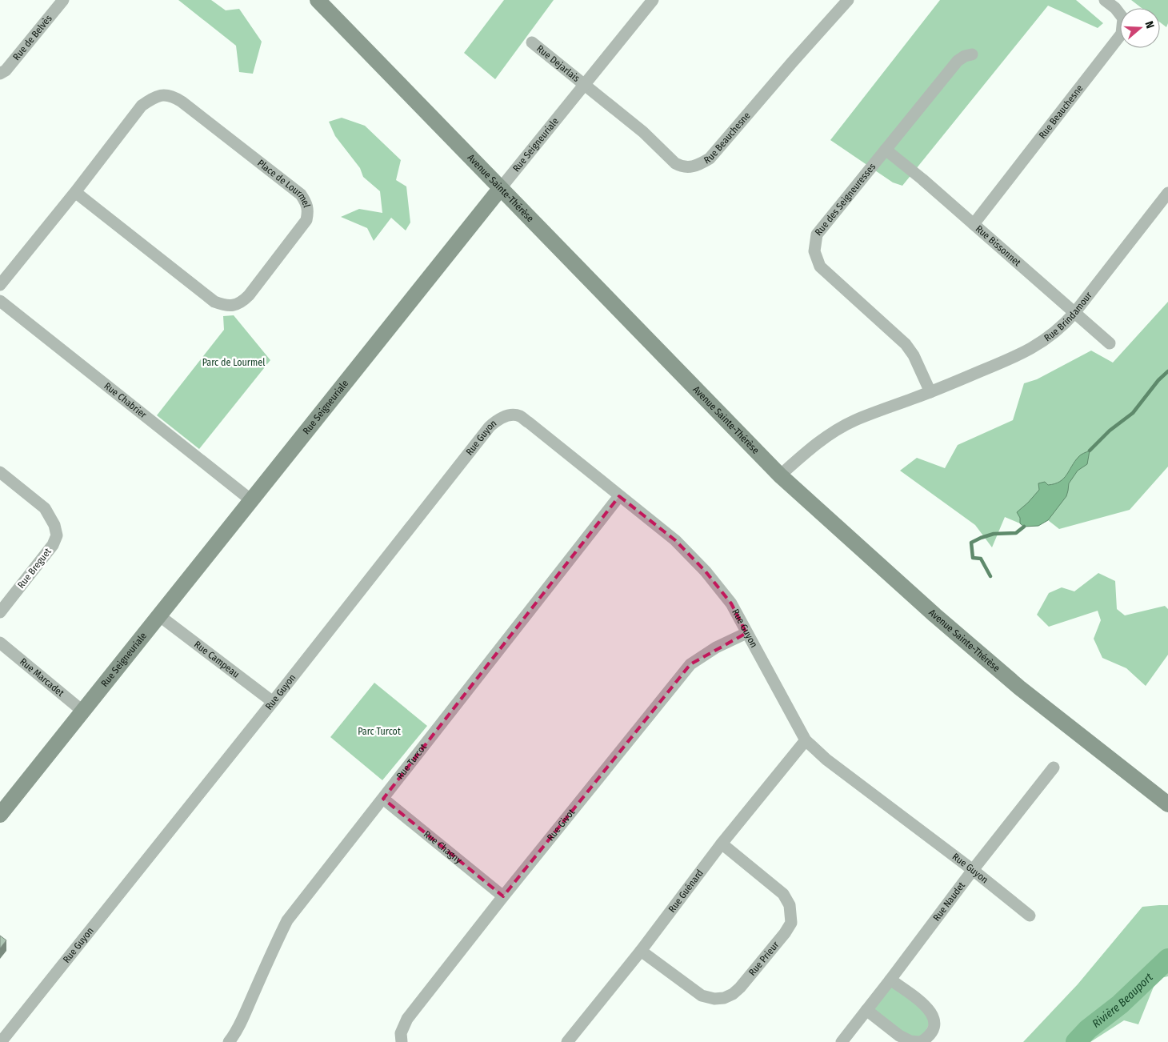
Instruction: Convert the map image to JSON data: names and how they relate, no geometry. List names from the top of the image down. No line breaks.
{"streets":{"street":["Rue de Belvès","Rue Dejarlais","Rue Beauchesne","Rue Seigneuriale","Place de Lourmel","Avenue Sainte-Thérèse","Rue des Seigneuresses","Rue Bissonnet","Rue Brindamour","Rue Chabrier","Rue Guyon","Rue Breguet","Rue Campeau","Rue Marcadet","Rue Turcot","Rue Givot","Rue Chagny","Rue Guénard","Rue Naudet","Rue Prieur"]},"crossings":[["Rue Dejarlais","Rue Beauchesne"],["Rue Dejarlais","Rue Seigneuriale"],["Rue Beauchesne","Rue Seigneuriale"],["Rue Beauchesne","Rue Bissonnet"],["Rue Seigneuriale","Avenue Sainte-Thérèse"],["Rue Seigneuriale","Rue Chabrier"],["Rue Seigneuriale","Rue Campeau"],["Rue Seigneuriale","Rue Marcadet"],["Avenue Sainte-Thérèse","Rue Brindamour"],["Rue des Seigneuresses","Rue Bissonnet"],["Rue des Seigneuresses","Rue Brindamour"],["Rue Bissonnet","Rue Brindamour"],["Rue Guyon","Rue Campeau"],["Rue Guyon","Rue Turcot"],["Rue Guyon","Rue Givot"],["Rue Guyon","Rue Guénard"],["Rue Guyon","Rue Naudet"],["Rue Turcot","Rue Chagny"],["Rue Givot","Rue Chagny"],["Rue Guénard","Rue Prieur"]],"water":["Rivière Beauport"],"parks":["Parc de Lourmel","Parc Turcot"],"north":"right"}
